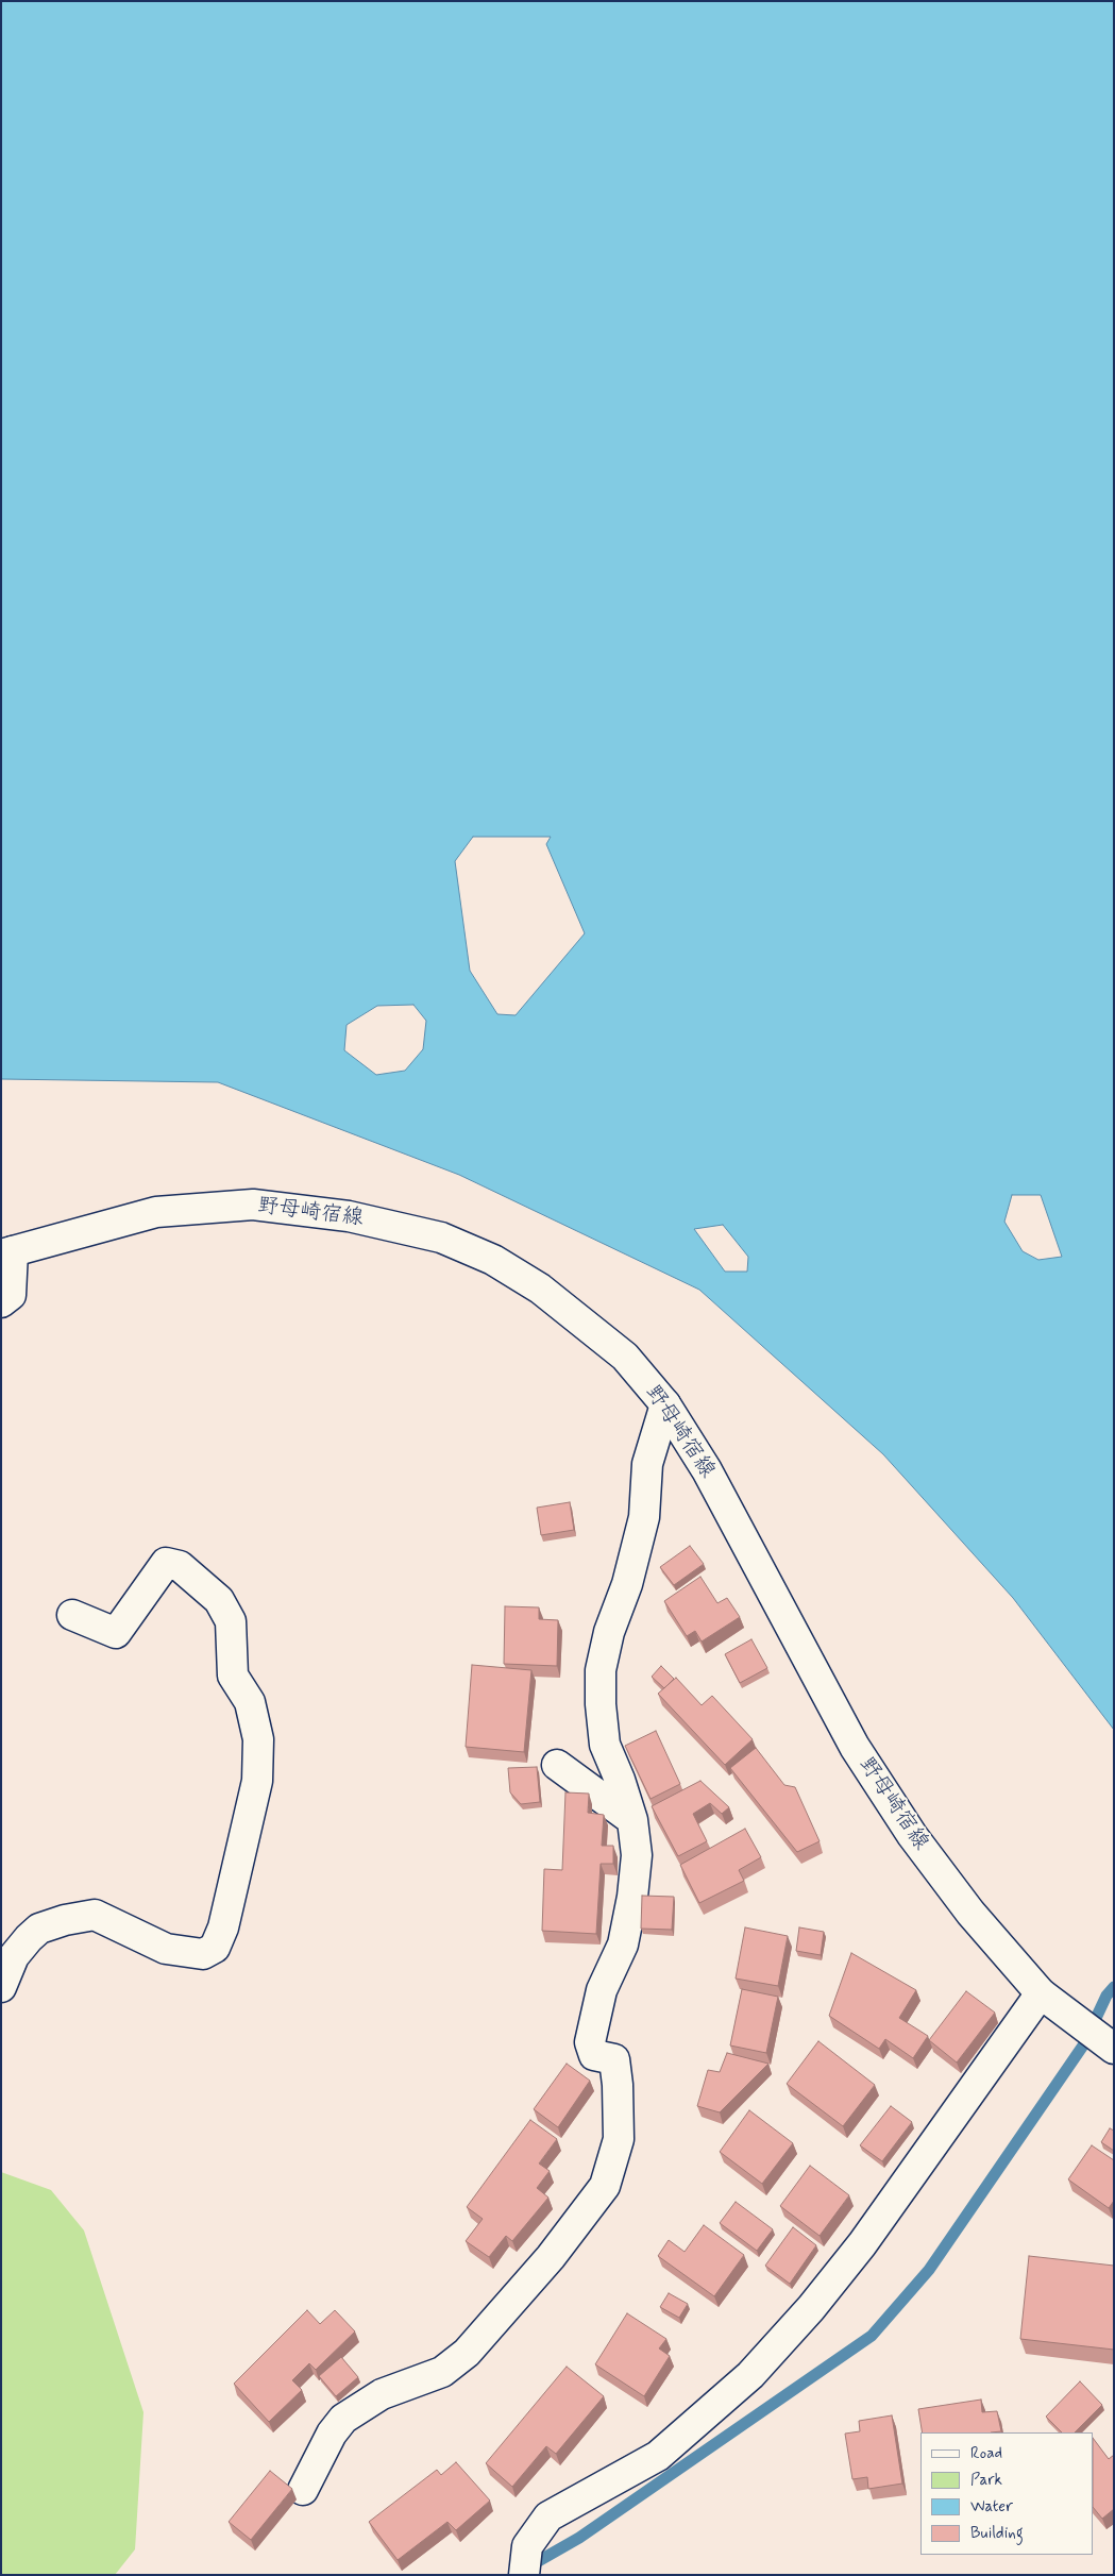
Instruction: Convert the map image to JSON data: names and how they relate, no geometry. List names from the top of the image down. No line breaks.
{"streets":{"street":["野母崎宿線"]},"legend":["Road","Park","Water","Building"]}
